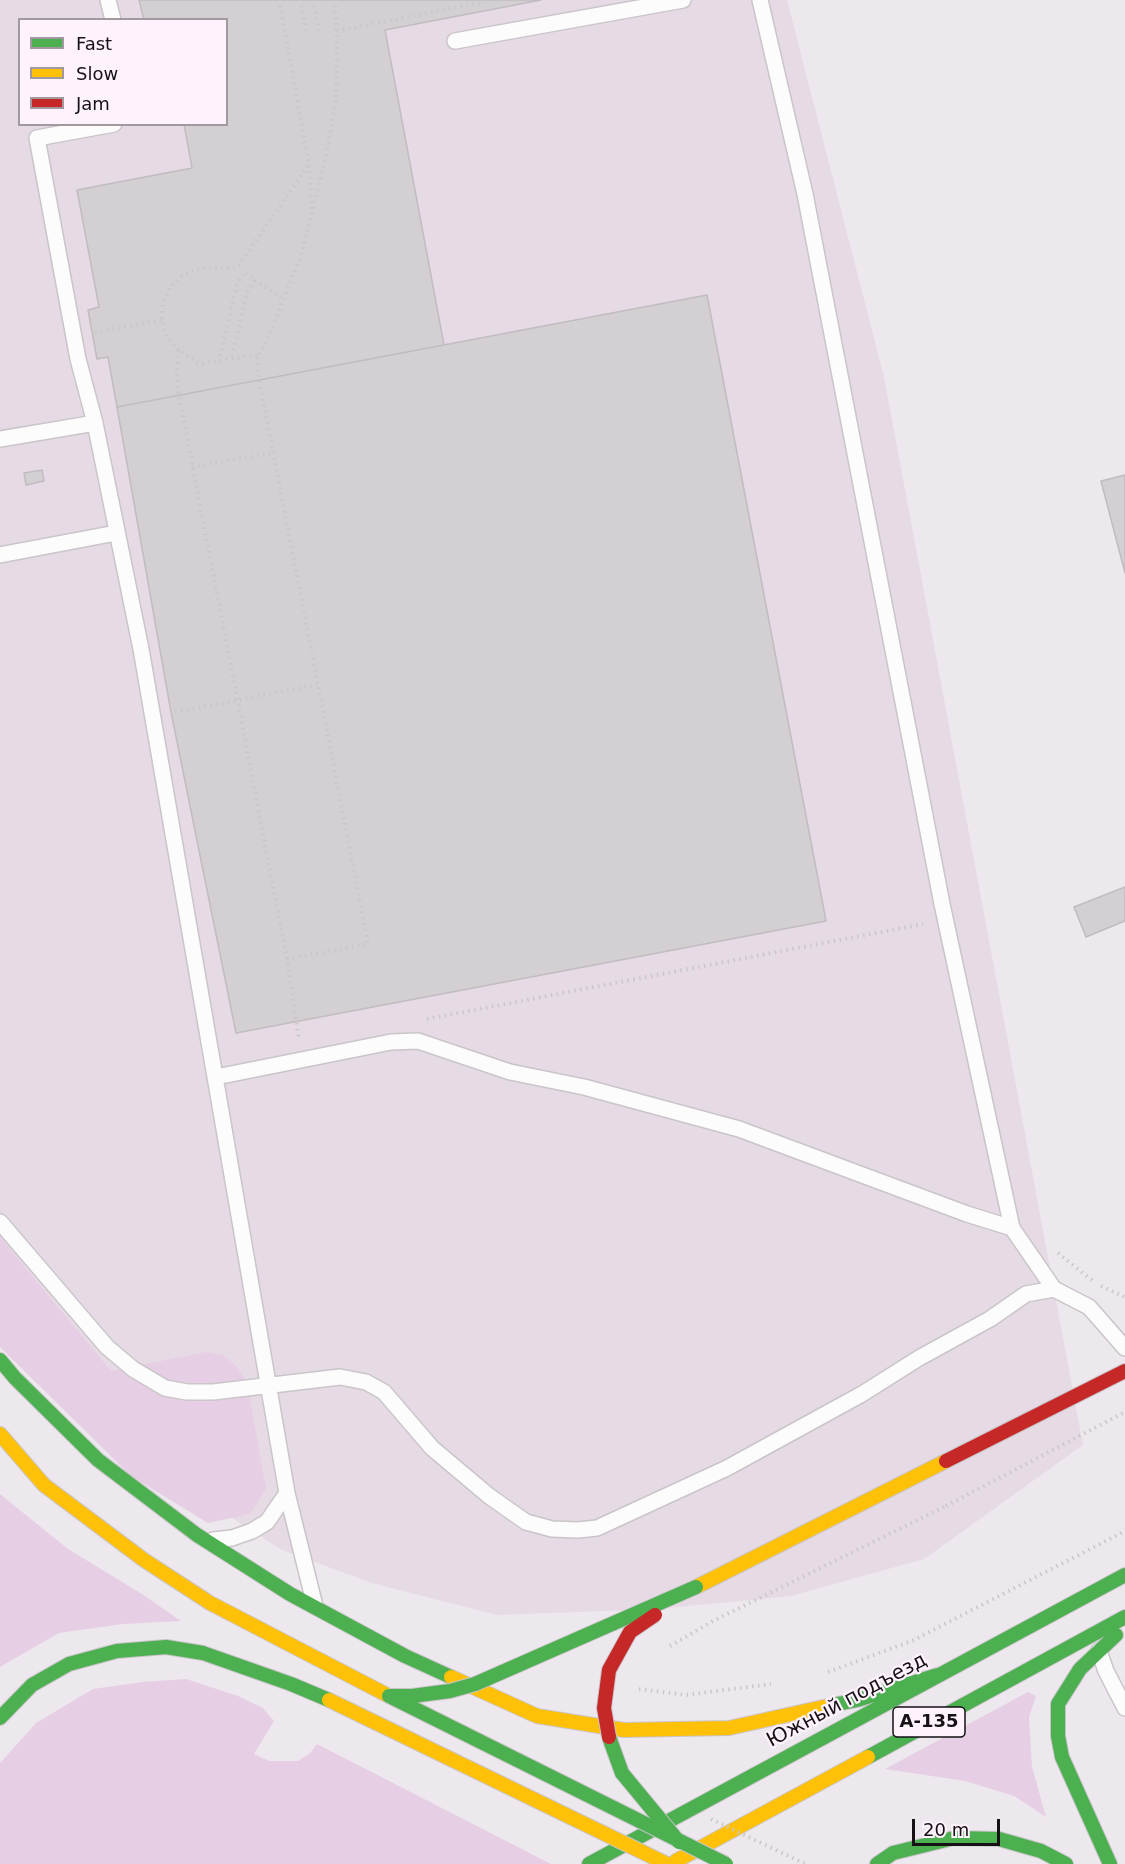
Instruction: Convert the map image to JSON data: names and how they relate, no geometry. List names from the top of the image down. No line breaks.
{"streets":{"main road":["Южный подъезд","А-135"]},"legend":["Fast","Slow","Jam"],"scale_bar":"20 m"}
